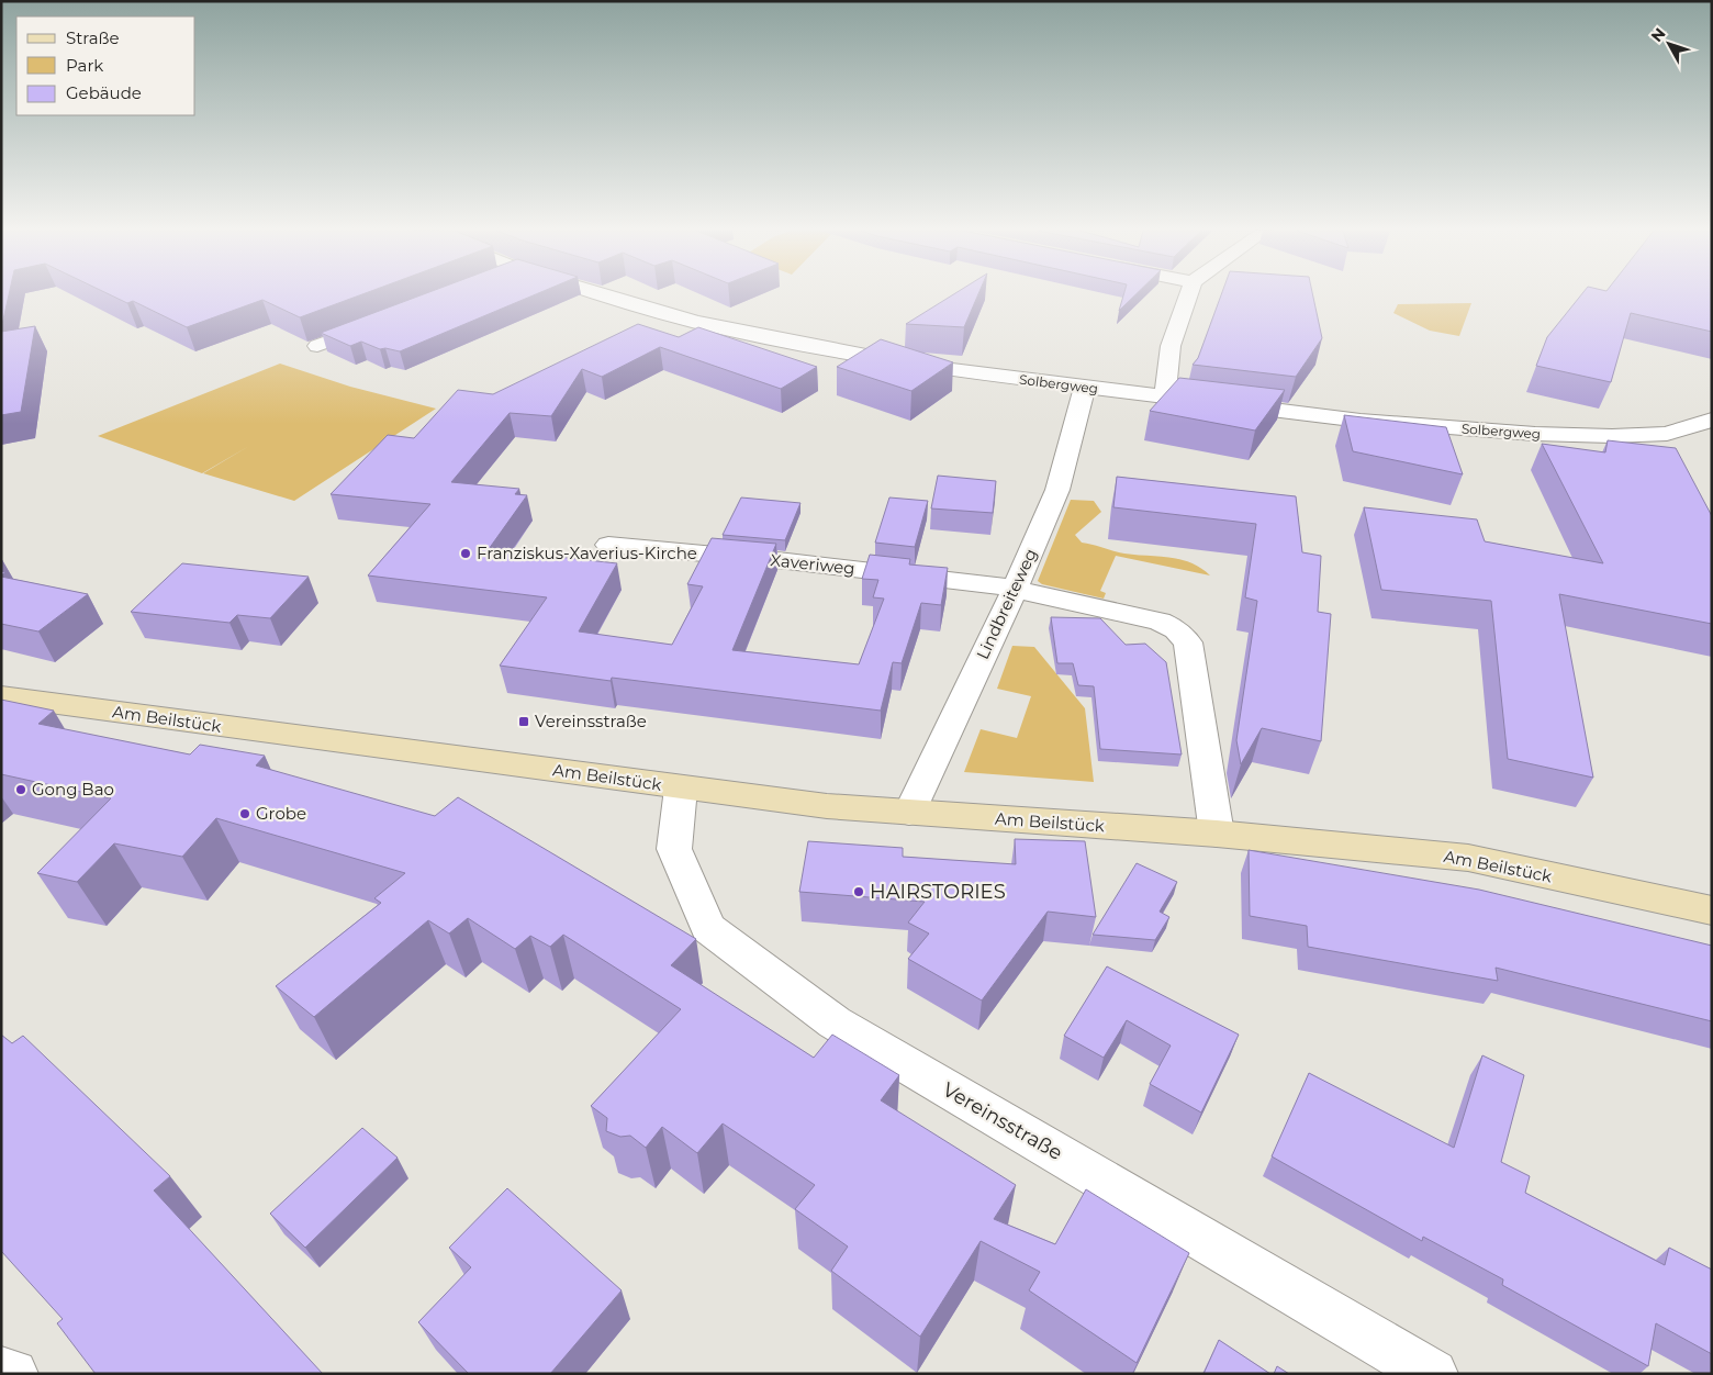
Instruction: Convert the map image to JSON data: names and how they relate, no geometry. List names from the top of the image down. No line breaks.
{"streets":{"main road":["Am Beilstück"],"street":["Solbergweg","Xaveriweg","Lindbreiteweg","Vereinsstraße"]},"crossings":[["Solbergweg","Lindbreiteweg"],["Xaveriweg","Lindbreiteweg"],["Lindbreiteweg","Am Beilstück"],["Am Beilstück","Vereinsstraße"]],"places":{"other":["Franziskus-Xaverius-Kirche","Gong Bao","Grobe","HAIRSTORIES"],"transit":["Vereinsstraße"]},"legend":["Straße","Park","Gebäude"],"north":"top left"}
